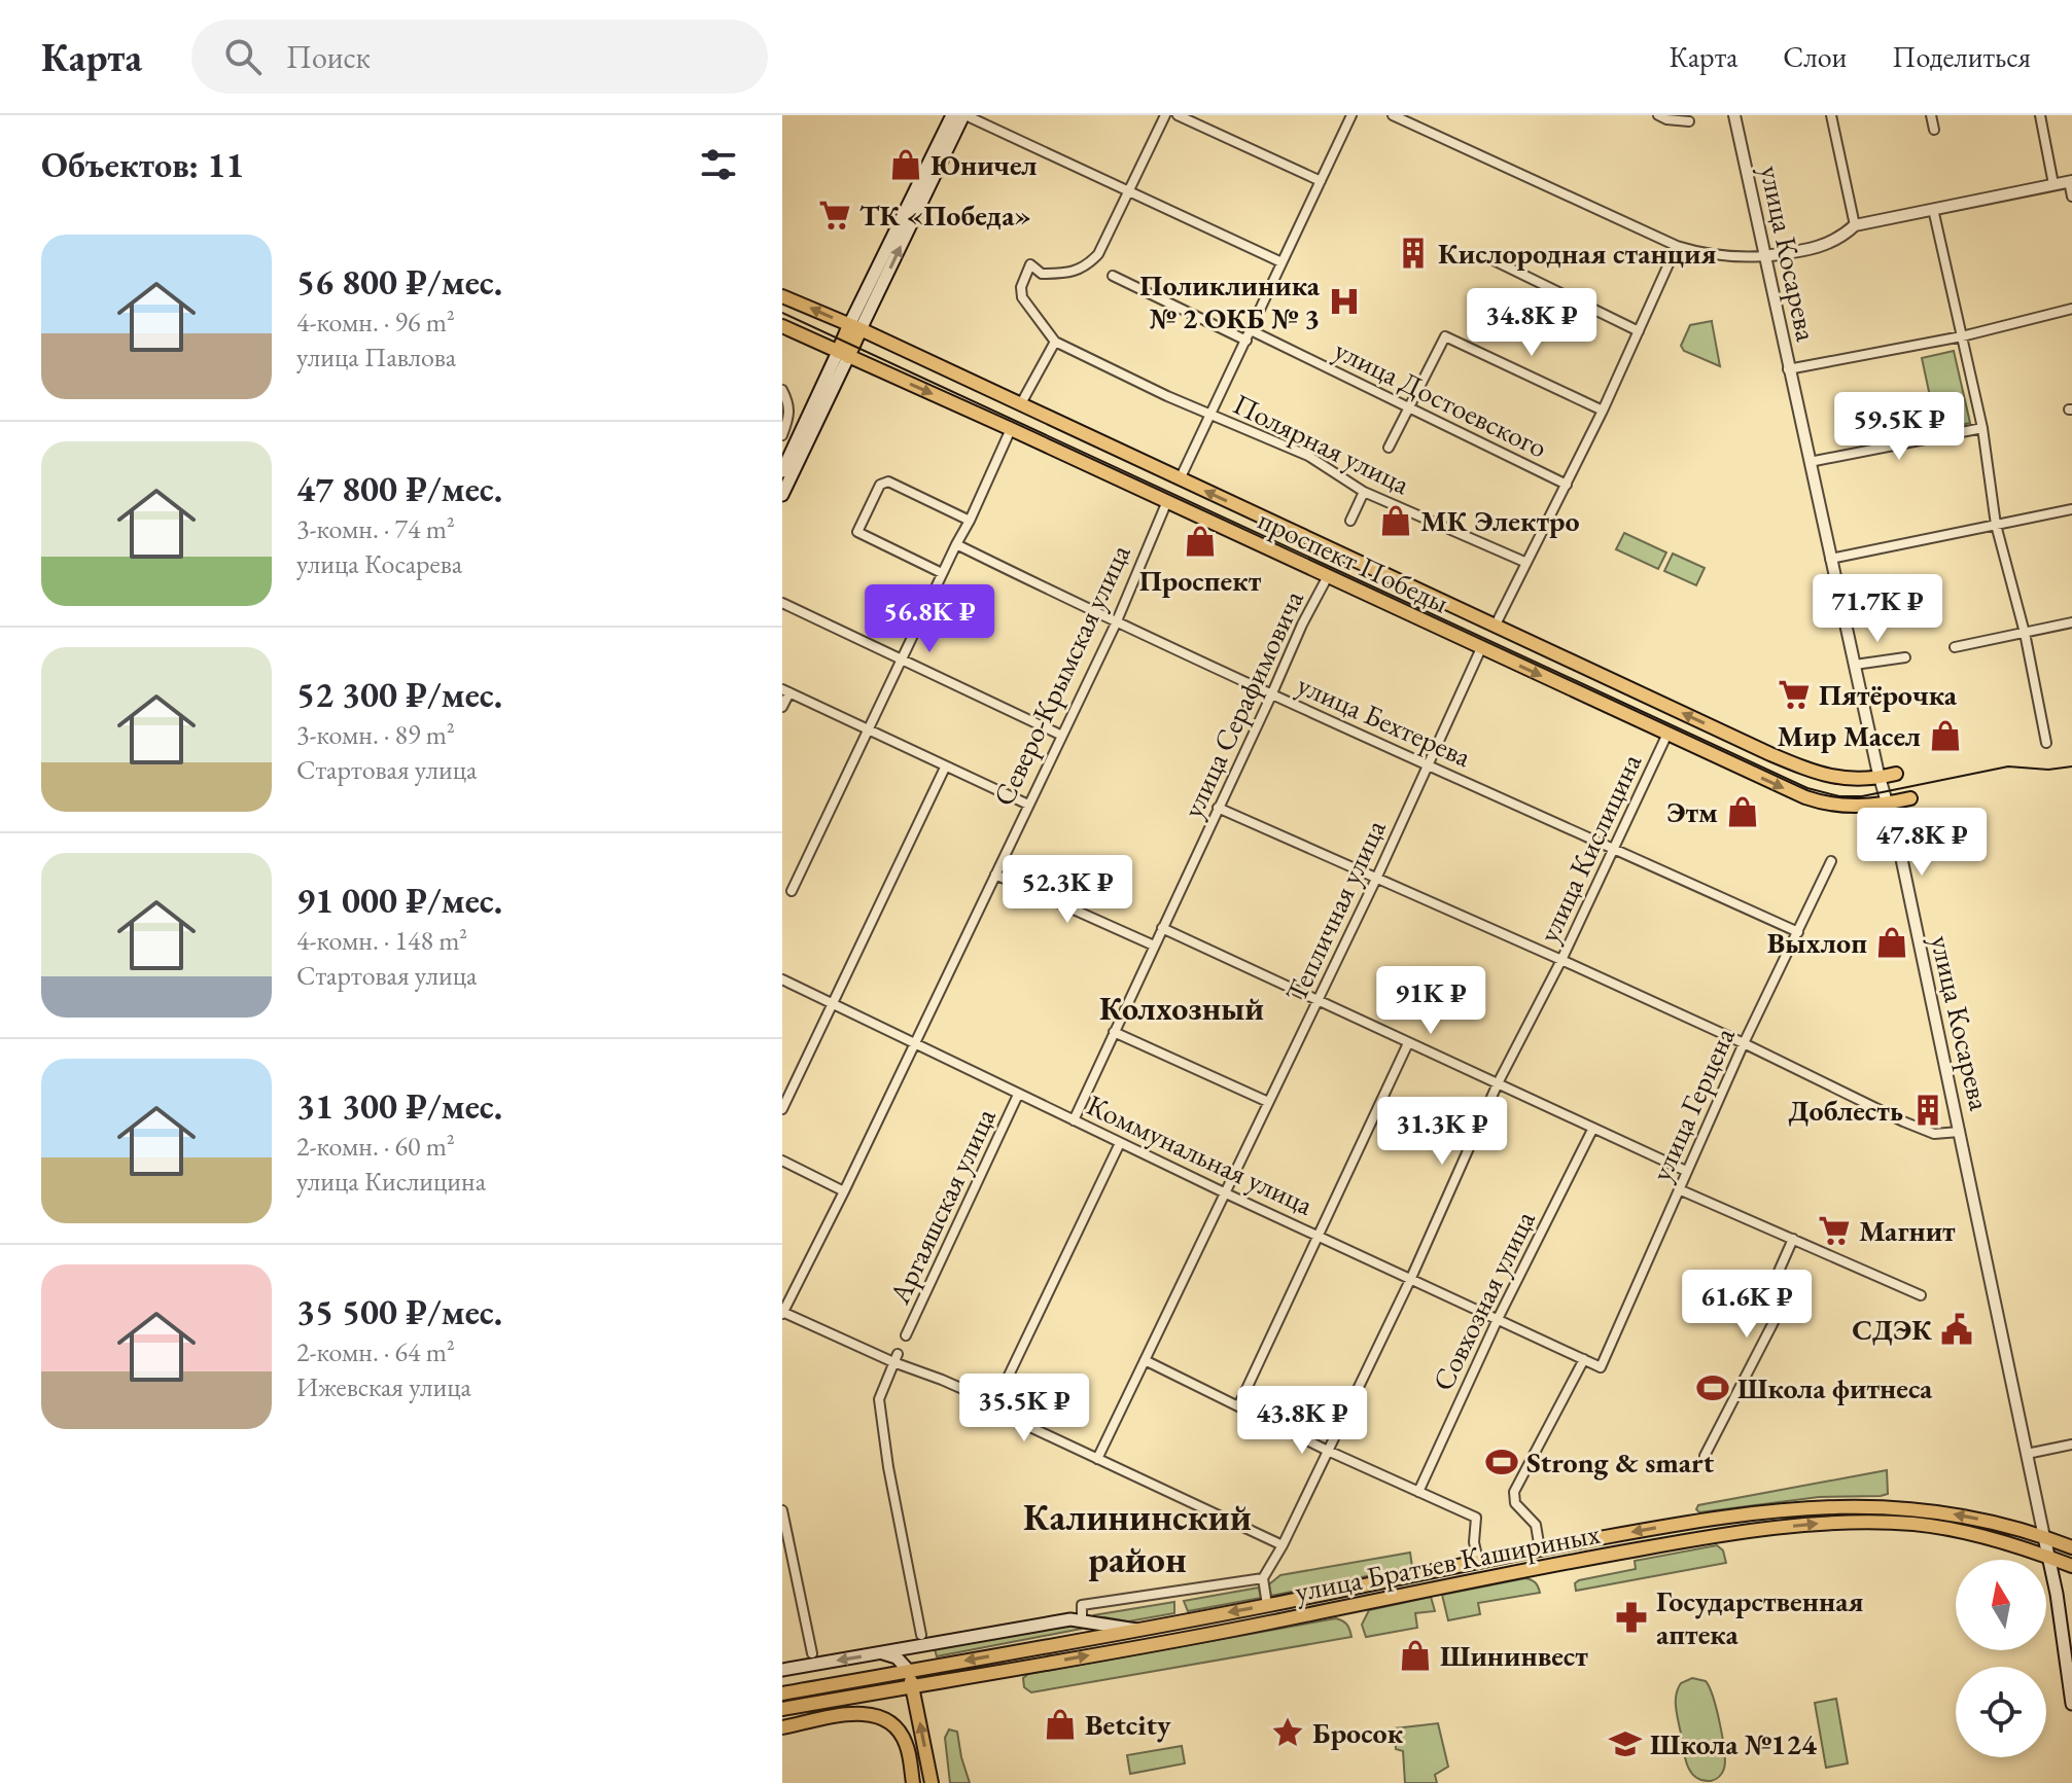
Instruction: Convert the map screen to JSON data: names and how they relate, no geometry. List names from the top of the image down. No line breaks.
{"streets":{"main road":["улица Косарева","проспект Победы","улица Братьев Кашириных"],"street":["улица Достоевского","Полярная улица","Северо-Крымская улица","улица Серафимовича","улица Бехтерева","улица Кислицина","Тепличная улица","улица Герцена","Коммунальная улица","Аргаяшская улица","Совхозная улица"]},"crossings":[["улица Косарева","проспект Победы"],["улица Косарева","улица Братьев Кашириных"],["проспект Победы","Северо-Крымская улица"],["проспект Победы","улица Серафимовича"],["проспект Победы","улица Кислицина"],["проспект Победы","Тепличная улица"],["Северо-Крымская улица","улица Бехтерева"],["Северо-Крымская улица","Коммунальная улица"],["улица Серафимовича","улица Бехтерева"],["улица Серафимовича","Коммунальная улица"],["улица Бехтерева","улица Кислицина"],["улица Бехтерева","Тепличная улица"],["улица Бехтерева","улица Герцена"],["улица Кислицина","Коммунальная улица"],["Тепличная улица","Коммунальная улица"],["улица Герцена","Коммунальная улица"],["Коммунальная улица","Аргаяшская улица"],["Коммунальная улица","Совхозная улица"]],"districts":["Колхозный","Калининский район"],"places":{"shop":["Юничел","МК Электро","Проспект","Мир Масел","Этм","Выхлоп","Шининвест","Betcity"],"supermarket":["ТК «Победа»","Пятёрочка","Магнит"],"building":["Кислородная станция","Доблесть"],"hospital":["Поликлиника № 2 ОКБ № 3"],"public building":["СДЭК"],"sports":["Школа фитнеса","Strong & smart"],"pharmacy":["Государственная аптека"],"place":["Бросок"],"school or university":["Школа №124"]},"north":"top","page":{"header":"Карта","search":"Поиск","nav":["Карта","Слои","Поделиться"],"heading":"Объектов: 11","list":[{"name":"56 800 ₽/мес.","note":"4-комн. · 96 m² · улица Павлова"},{"name":"47 800 ₽/мес.","note":"3-комн. · 74 m² · улица Косарева"},{"name":"52 300 ₽/мес.","note":"3-комн. · 89 m² · Стартовая улица"},{"name":"91 000 ₽/мес.","note":"4-комн. · 148 m² · Стартовая улица"},{"name":"31 300 ₽/мес.","note":"2-комн. · 60 m² · улица Кислицина"},{"name":"35 500 ₽/мес.","note":"2-комн. · 64 m² · Ижевская улица"}],"price":["34.8K ₽","59.5K ₽","71.7K ₽","56.8K ₽","47.8K ₽","52.3K ₽","91K ₽","31.3K ₽","61.6K ₽","35.5K ₽","43.8K ₽"]}}
